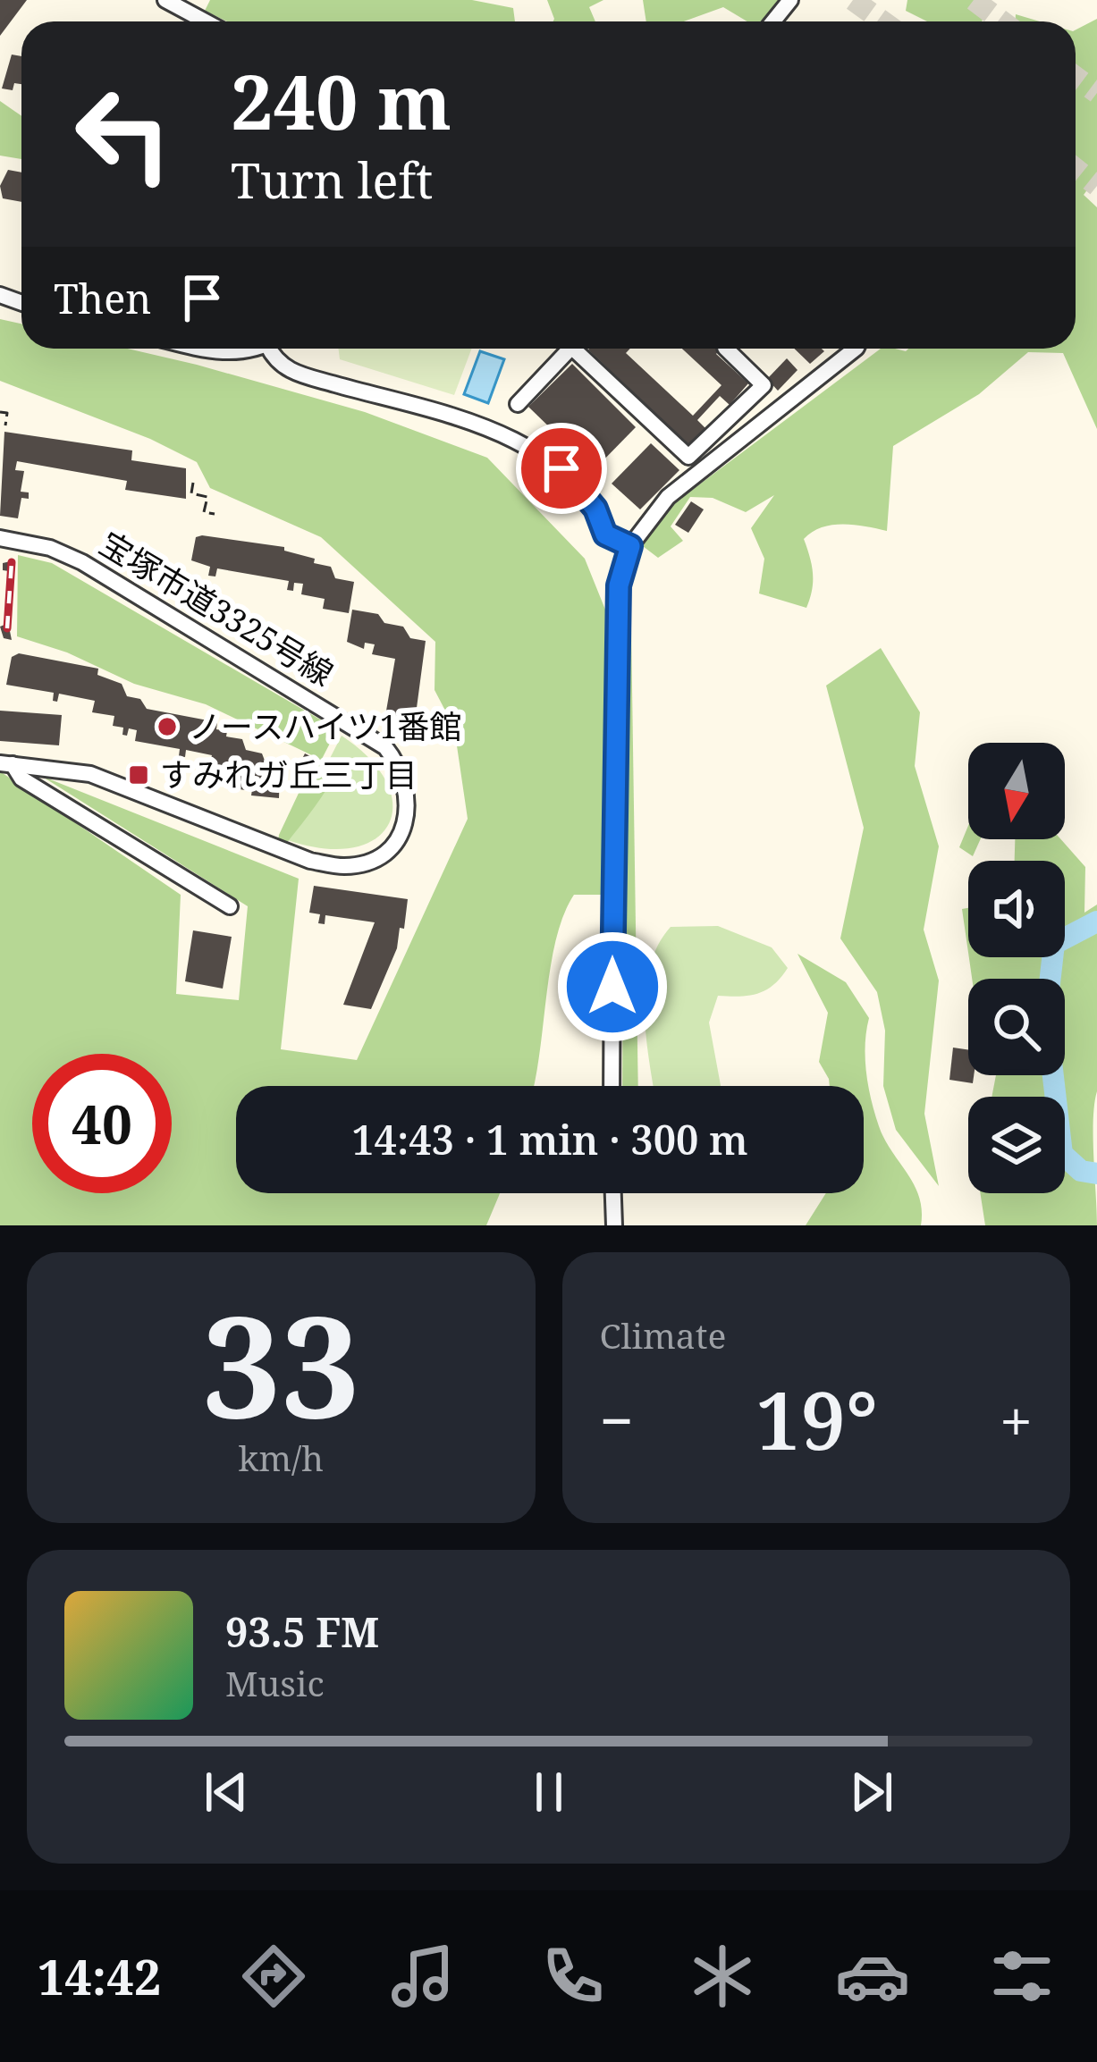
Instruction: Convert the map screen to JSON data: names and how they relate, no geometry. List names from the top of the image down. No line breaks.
{"streets":{"street":["宝塚市道3325号線"]},"places":{"other":["ノースハイツ1番館"],"transit":["すみれガ丘三丁目"]},"north":"bottom","page":{"turn":["240 m","Turn left"],"then":"Then","limit":"40","trip":"14:43 · 1 min · 300 m","tile":[["33","km/h"],"Climate"],"heat":["−","19°","+"],"song":["93.5 FM","Music"],"tabs":"14:42"}}
